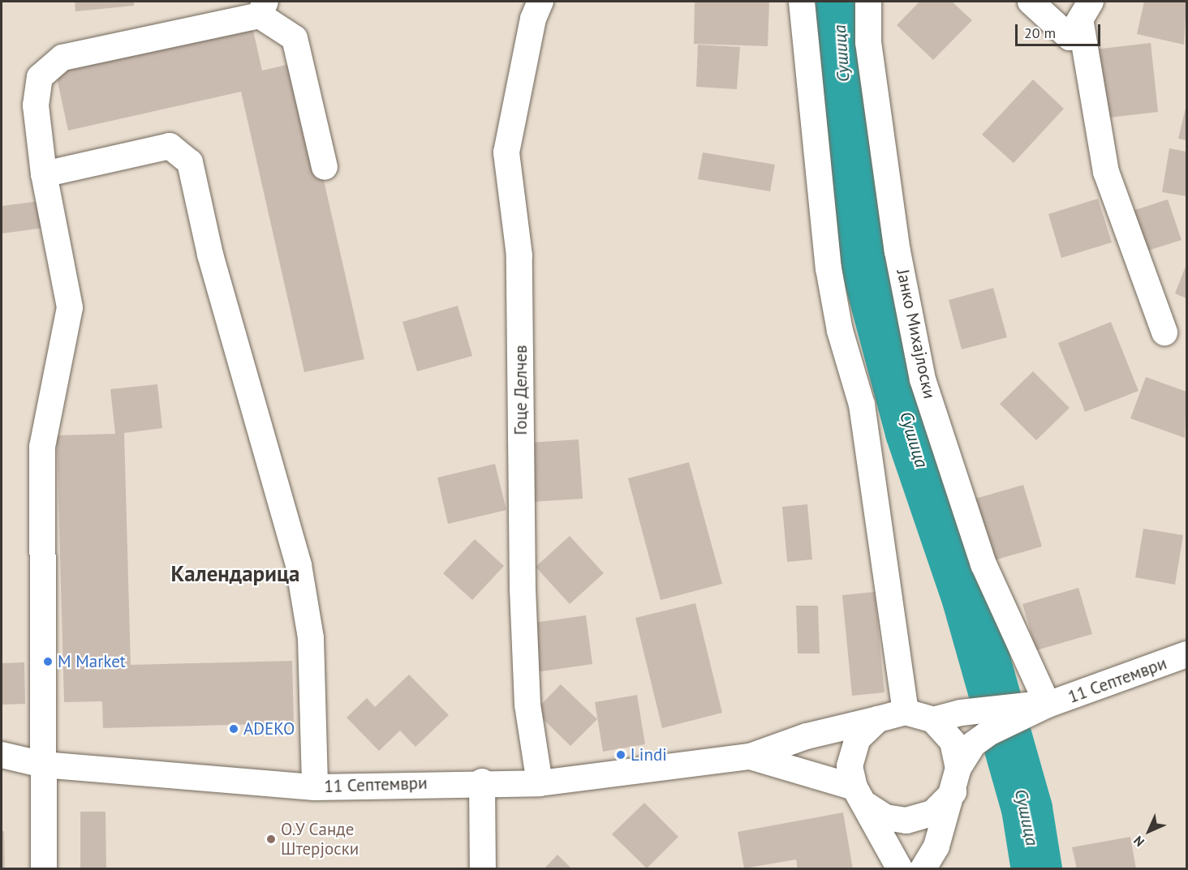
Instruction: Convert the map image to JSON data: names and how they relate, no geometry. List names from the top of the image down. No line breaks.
{"streets":{"street":["Јанко Михајлоски","Гоце Делчев","11 Септември"]},"crossings":[["Јанко Михајлоски","11 Септември"],["Гоце Делчев","11 Септември"]],"districts":["Календарица"],"water":["Сушица"],"places":["M Market","ADEKO","Lindi","О.У Санде Штерјоски"],"scale_bar":"20 m","north":"bottom left"}
